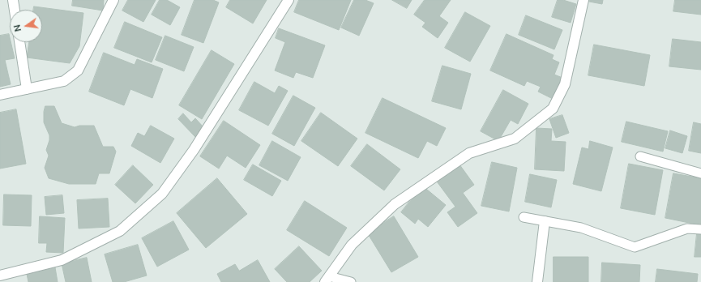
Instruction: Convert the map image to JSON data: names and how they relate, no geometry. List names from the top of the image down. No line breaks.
{"north":"left"}
